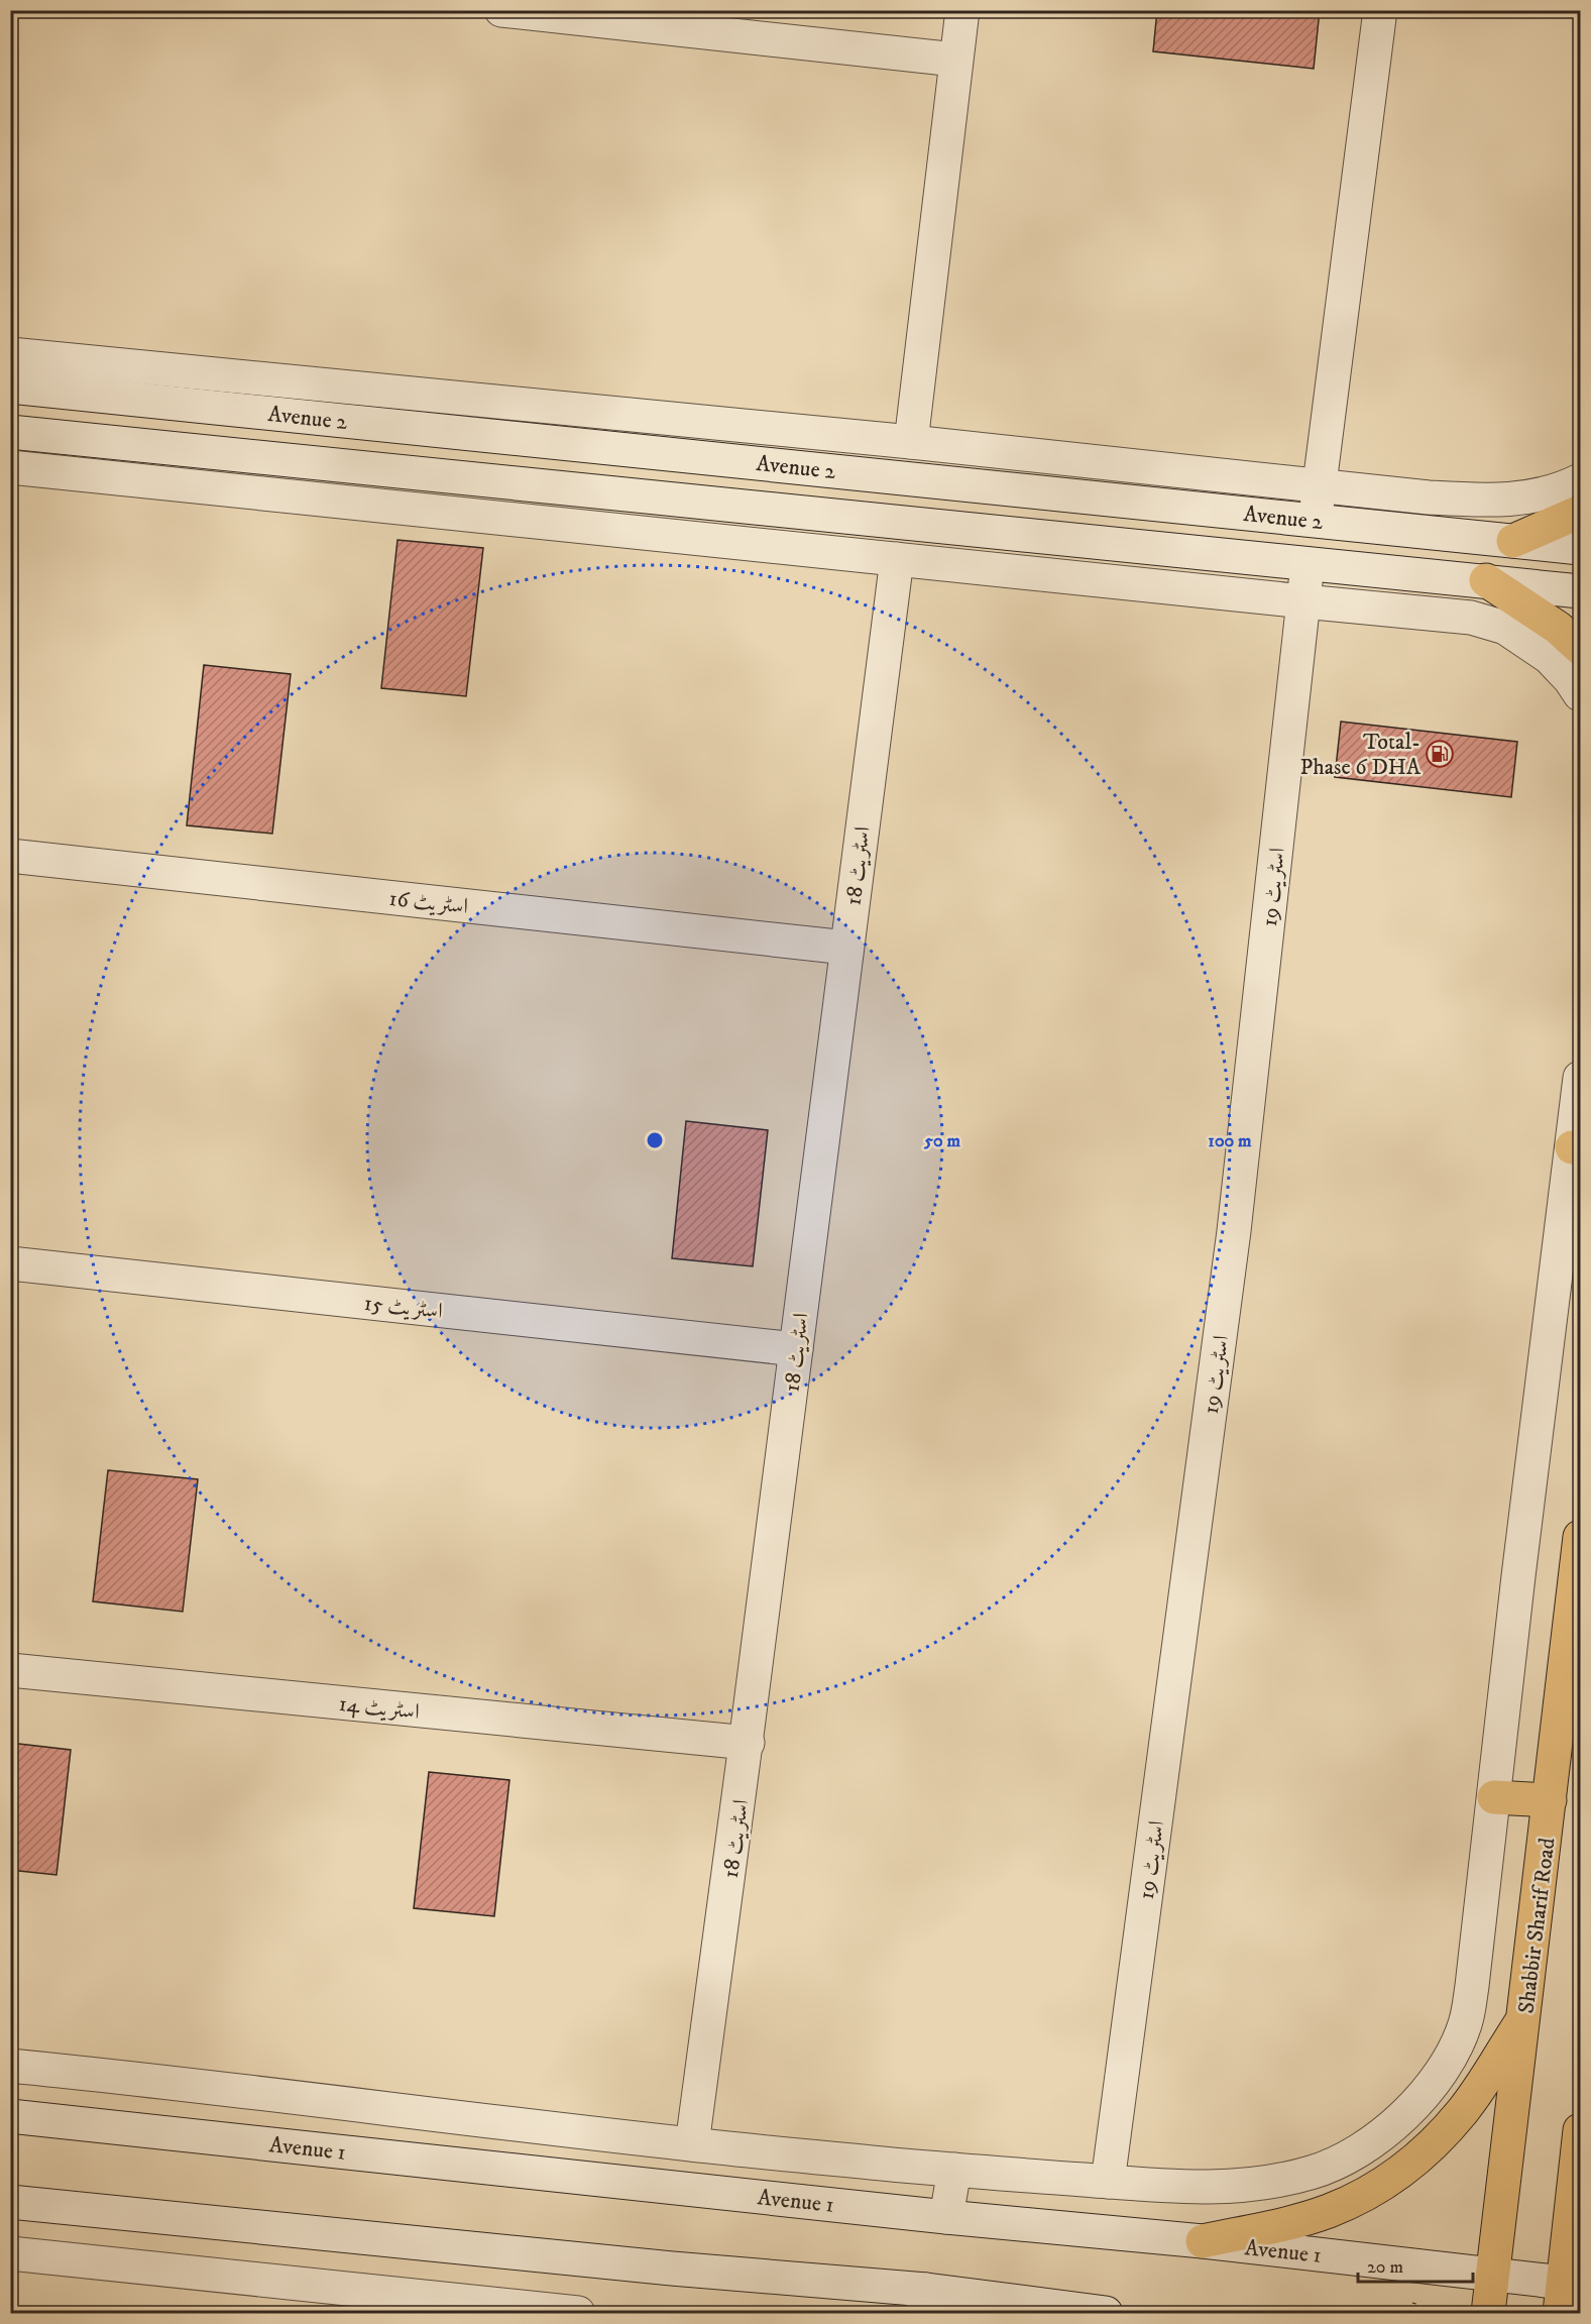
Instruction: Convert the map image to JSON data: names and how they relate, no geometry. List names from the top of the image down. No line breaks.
{"streets":{"main road":["Shabbir Sharif Road"],"street":["Avenue 2","اسٹریٹ 18","اسٹریٹ 19","اسٹریٹ 16","اسٹریٹ 15","اسٹریٹ 14","Avenue 1"]},"crossings":[["Avenue 2","اسٹریٹ 19"],["اسٹریٹ 18","اسٹریٹ 16"],["اسٹریٹ 18","اسٹریٹ 15"],["اسٹریٹ 18","اسٹریٹ 14"],["Shabbir Sharif Road","Avenue 1"]],"places":{"fuel station":["Total- Phase 6 DHA"]},"scale_bar":"20 m","rings":["50 m","100 m"]}
